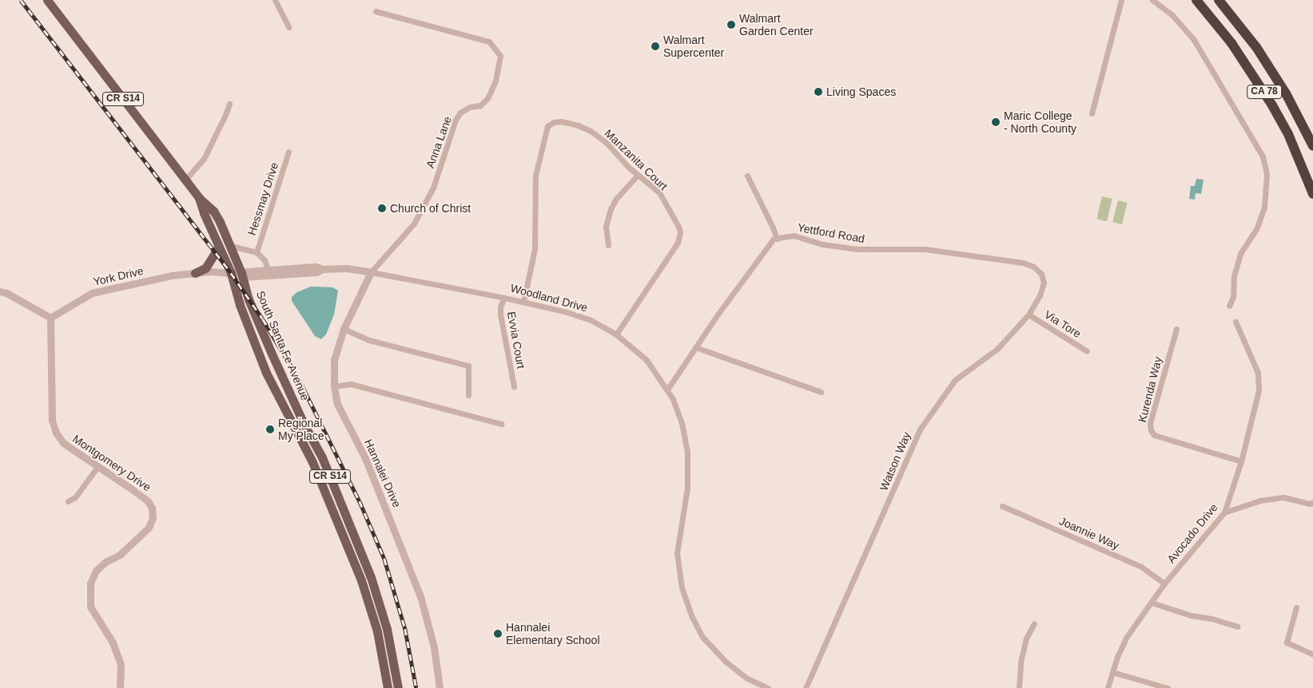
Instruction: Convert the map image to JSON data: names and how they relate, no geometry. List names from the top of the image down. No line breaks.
{"streets":{"highway":["CA 78"],"main road":["CR S14","South Santa Fe Avenue"],"street":["Anna Lane","Manzanita Court","Hessmay Drive","Yettford Road","York Drive","Woodland Drive","Via Tore","Evvia Court","Kurenda Way","Watson Way","Montgomery Drive","Hannalei Drive","Joannie Way","Avocado Drive"]},"crossings":[["Anna Lane","Woodland Drive"],["Anna Lane","Hannalei Drive"],["Manzanita Court","Woodland Drive"],["Hessmay Drive","Woodland Drive"],["Hessmay Drive","South Santa Fe Avenue"],["Yettford Road","Watson Way"],["York Drive","Woodland Drive"],["York Drive","South Santa Fe Avenue"],["York Drive","Montgomery Drive"],["Woodland Drive","Evvia Court"],["Woodland Drive","South Santa Fe Avenue"],["Woodland Drive","Hannalei Drive"],["Via Tore","Watson Way"],["Kurenda Way","Avocado Drive"],["Joannie Way","Avocado Drive"]],"places":["Walmart Garden Center","Walmart Supercenter","Living Spaces","Maric College - North County","Church of Christ","Regional My Place","Hannalei Elementary School"]}
